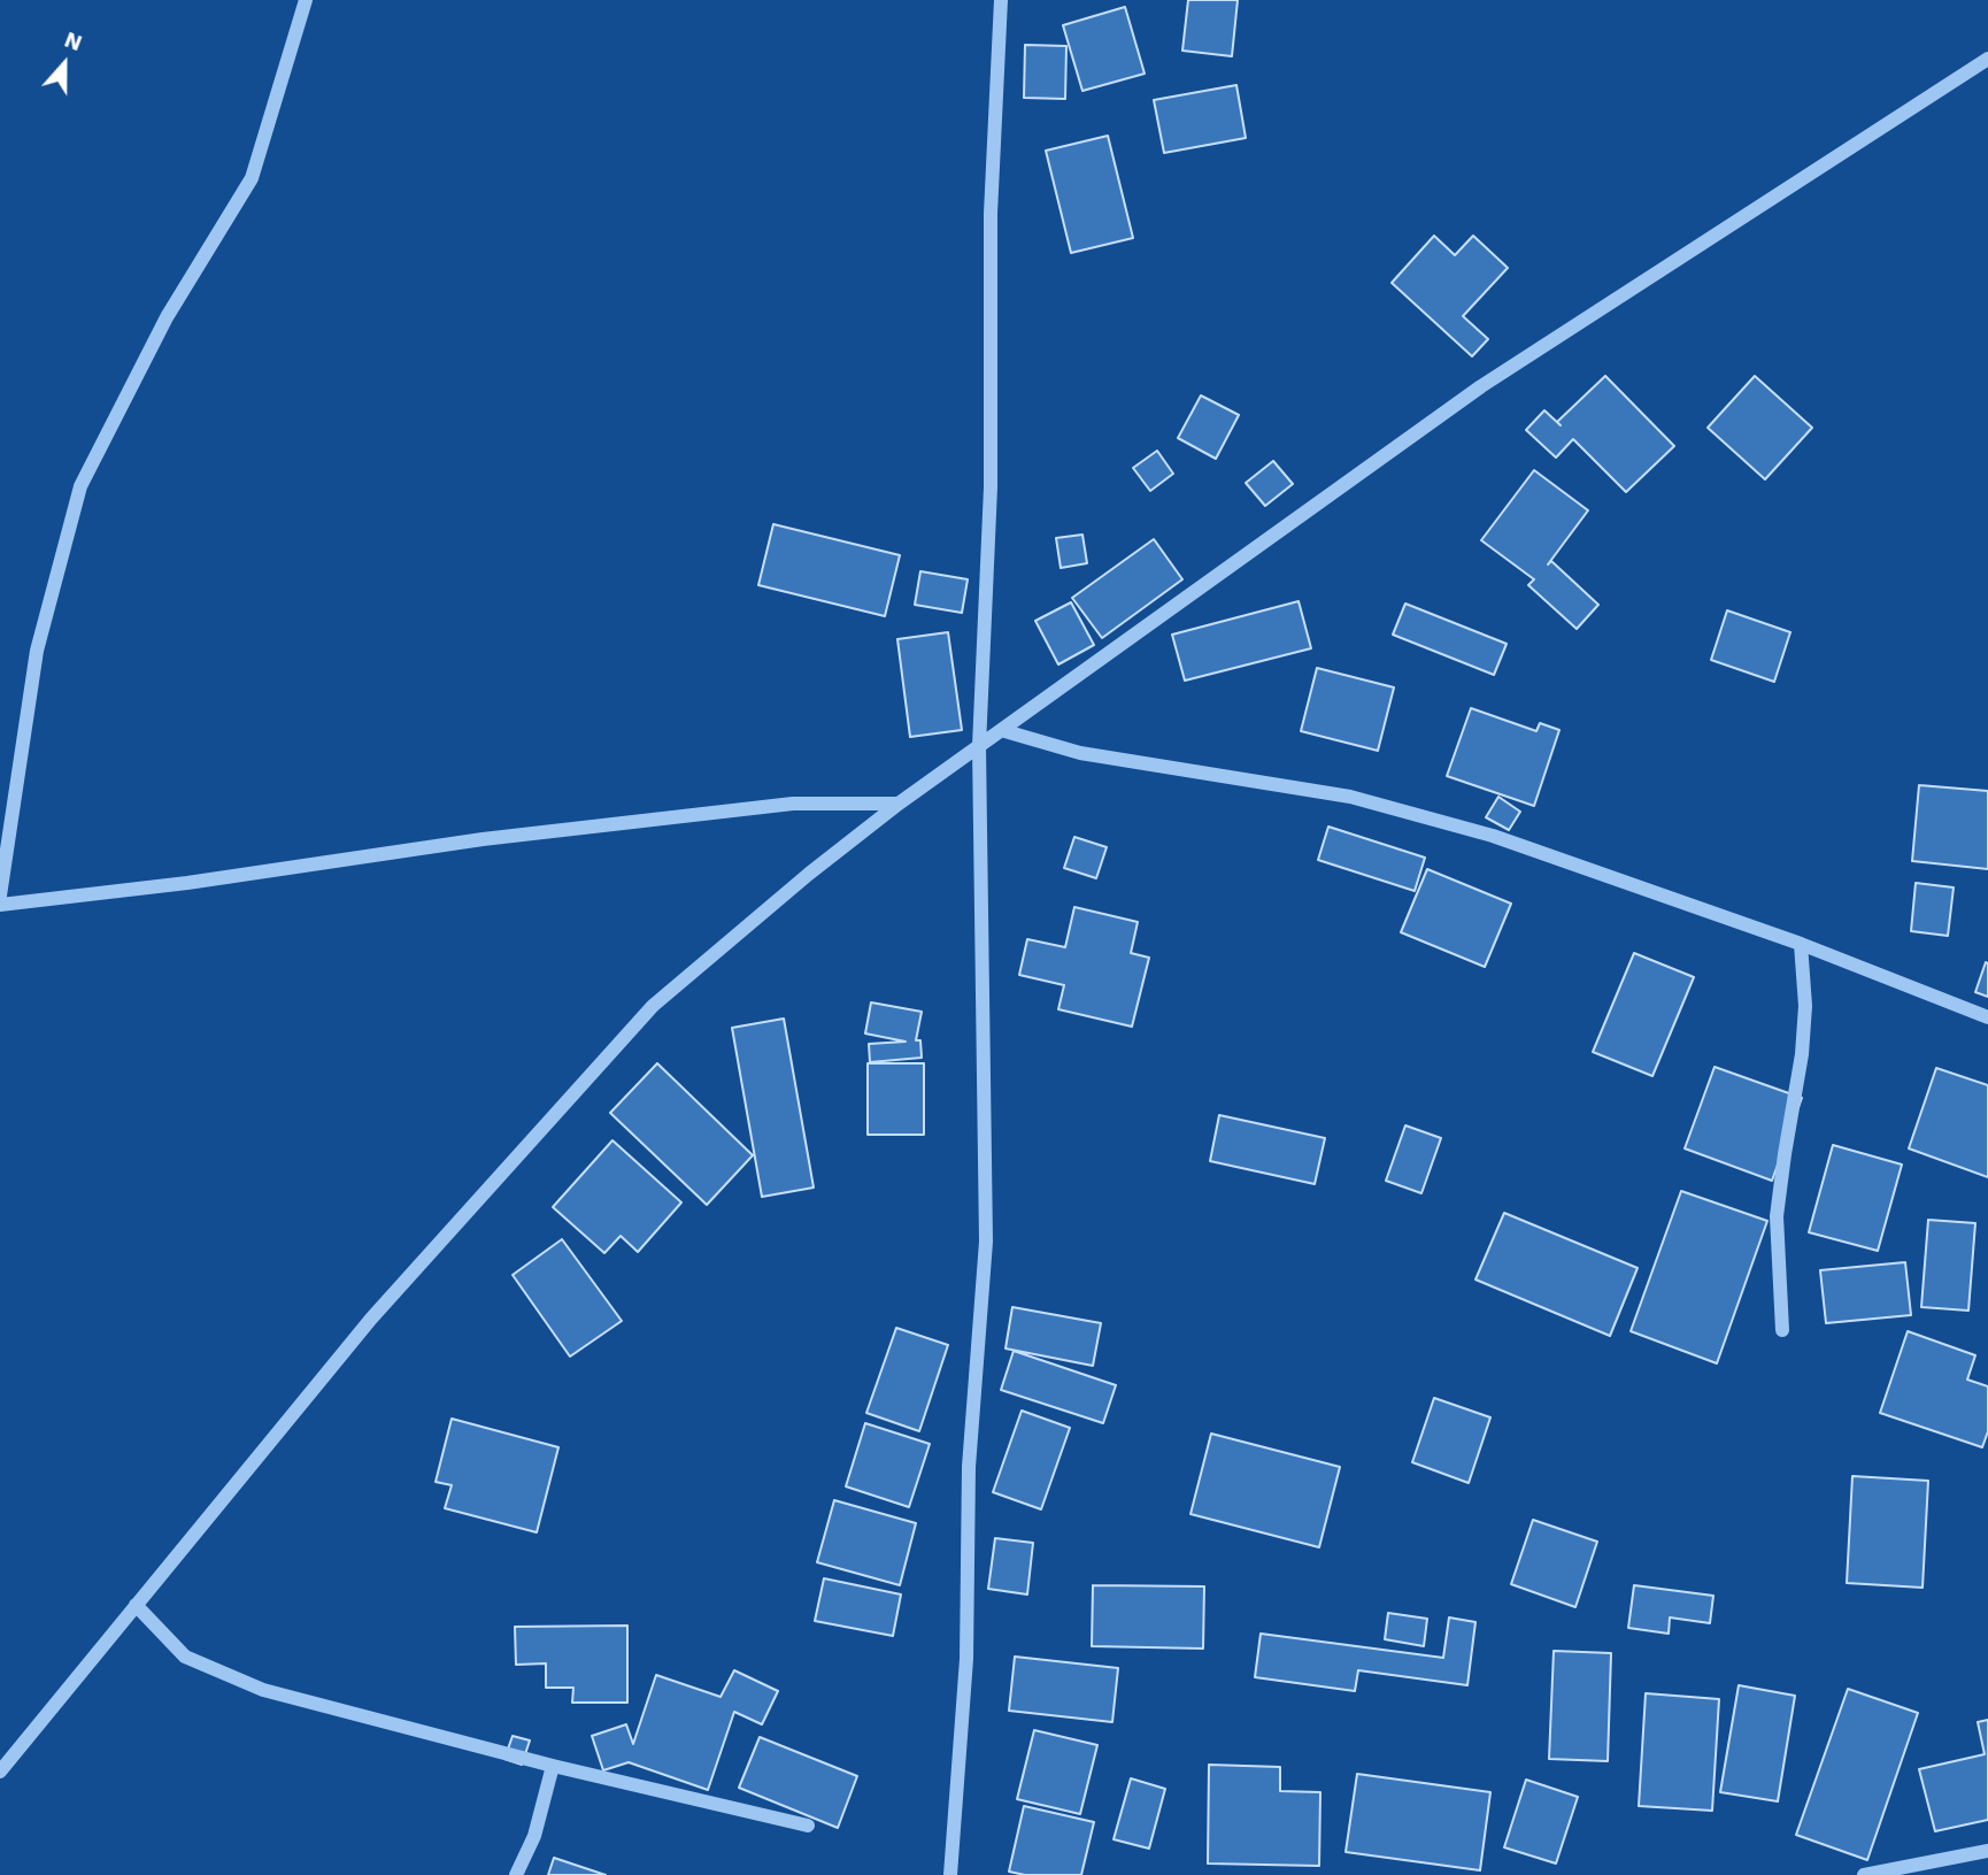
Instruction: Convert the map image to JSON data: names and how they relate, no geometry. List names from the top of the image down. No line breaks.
{"north":"top"}
